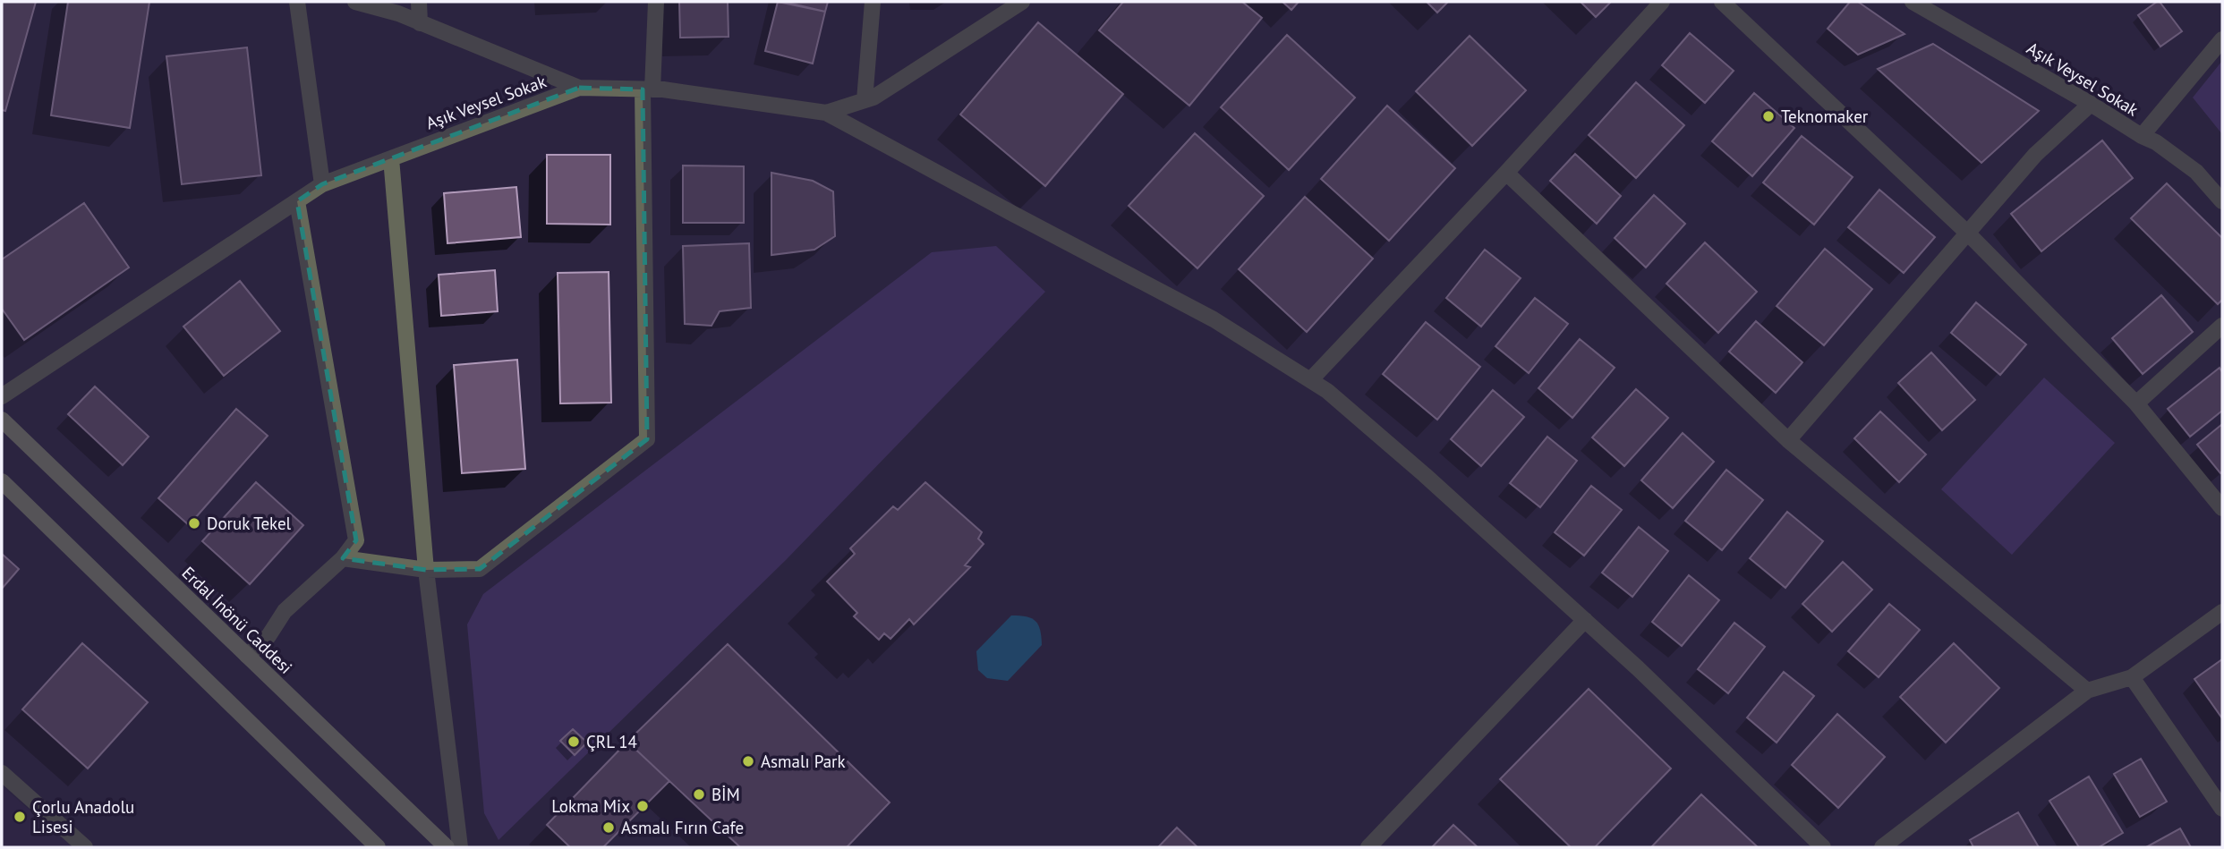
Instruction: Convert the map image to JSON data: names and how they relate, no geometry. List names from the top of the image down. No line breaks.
{"streets":{"main road":["Erdal İnönü Caddesi"],"street":["Aşık Veysel Sokak"]},"places":["Teknomaker","Doruk Tekel","ÇRL 14","Asmalı Park","BİM","Lokma Mix","Çorlu Anadolu Lisesi","Asmalı Fırın Cafe"]}
